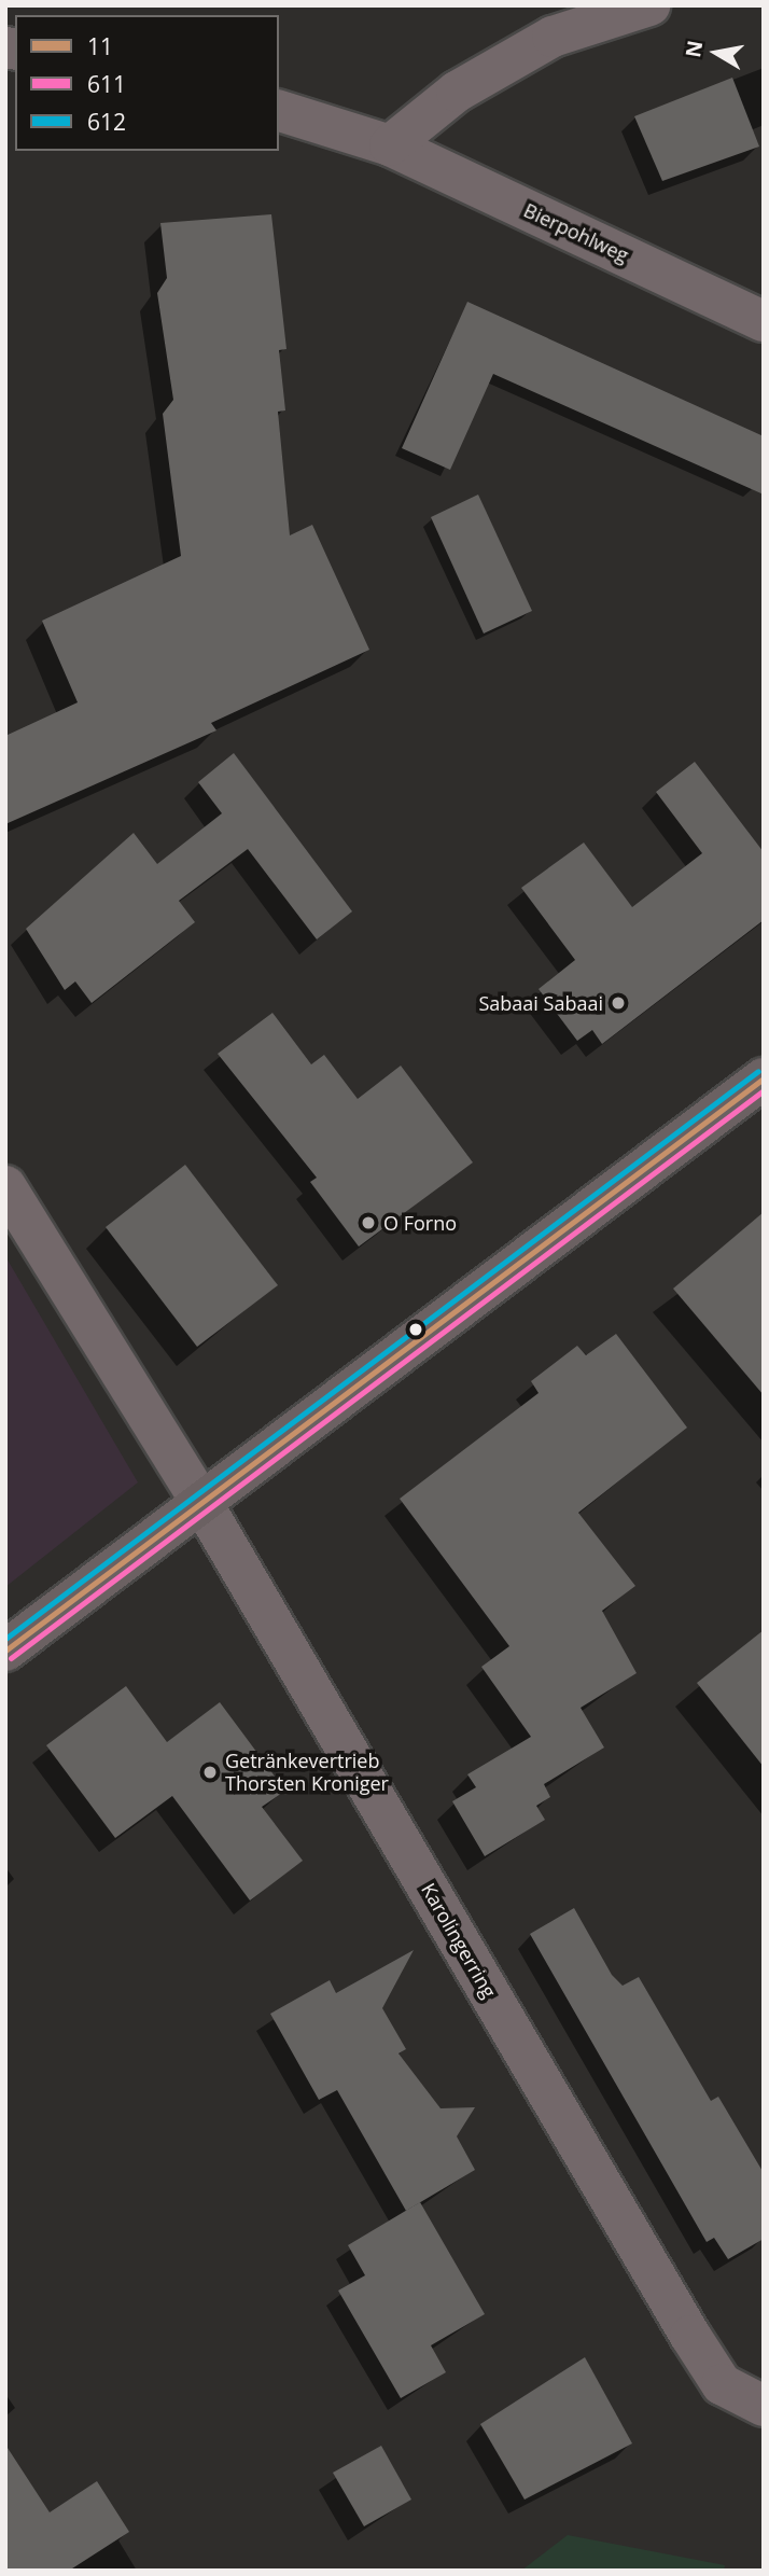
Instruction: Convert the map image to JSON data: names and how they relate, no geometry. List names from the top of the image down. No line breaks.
{"streets":{"street":["Bierpohlweg","Karolingerring"]},"places":["Sabaai Sabaai","O Forno","Getränkevertrieb Thorsten Kroniger"],"lines":["transit line 612","transit line 11","transit line 611"],"legend":["11","611","612"],"north":"left"}
